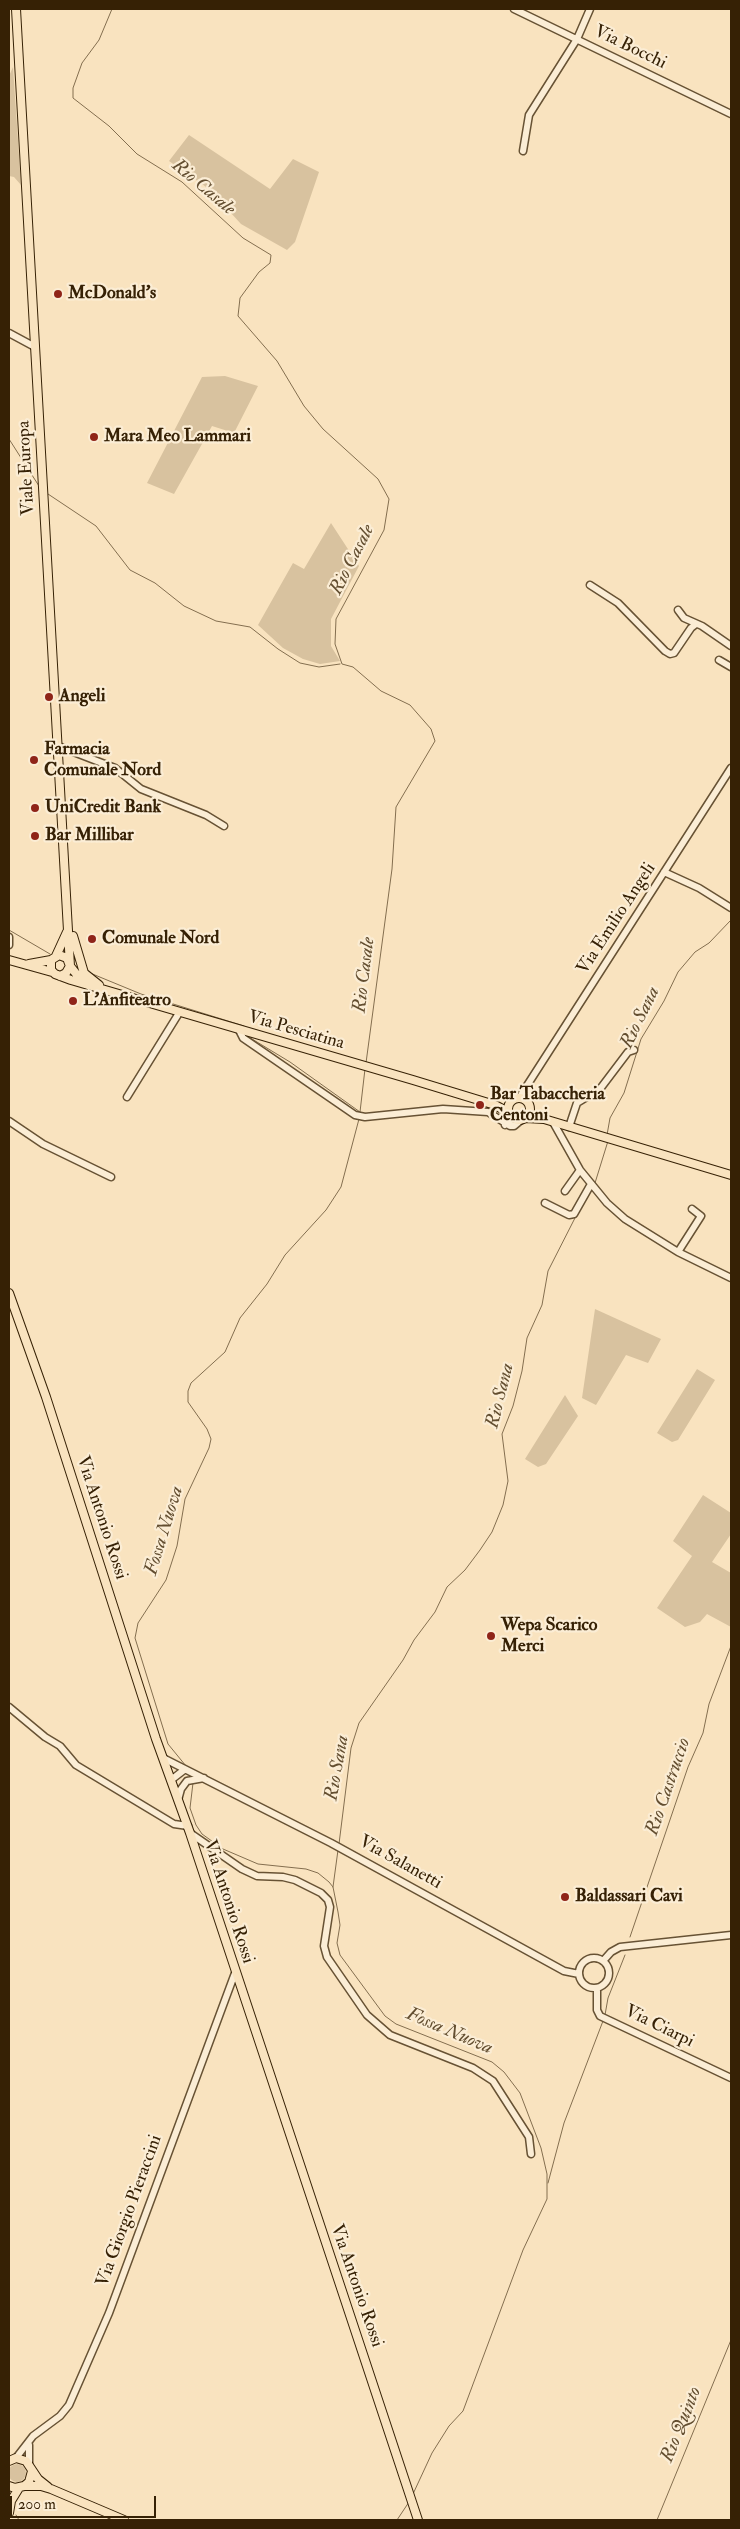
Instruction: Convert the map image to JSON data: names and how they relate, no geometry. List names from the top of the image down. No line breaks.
{"streets":{"main road":["Viale Europa","Via Pesciatina","Via Antonio Rossi"],"street":["Via Bocchi","Via Emilio Angeli","Via Salanetti","Via Ciarpi","Via Giorgio Pieraccini"]},"crossings":[["Viale Europa","Via Pesciatina"],["Via Emilio Angeli","Via Pesciatina"],["Via Antonio Rossi","Via Salanetti"],["Via Antonio Rossi","Via Giorgio Pieraccini"],["Via Salanetti","Via Ciarpi"]],"water":["Rio Casale","Rio Sana","Fossa Nuova","Rio Castruccio","Rio Quinto"],"places":["McDonald's","Mara Meo Lammari","Angeli","Farmacia Comunale Nord","UniCredit Bank","Bar Millibar","Comunale Nord","L'Anfiteatro","Bar Tabaccheria Centoni","Wepa Scarico Merci","Baldassari Cavi"],"scale_bar":"200 m"}
